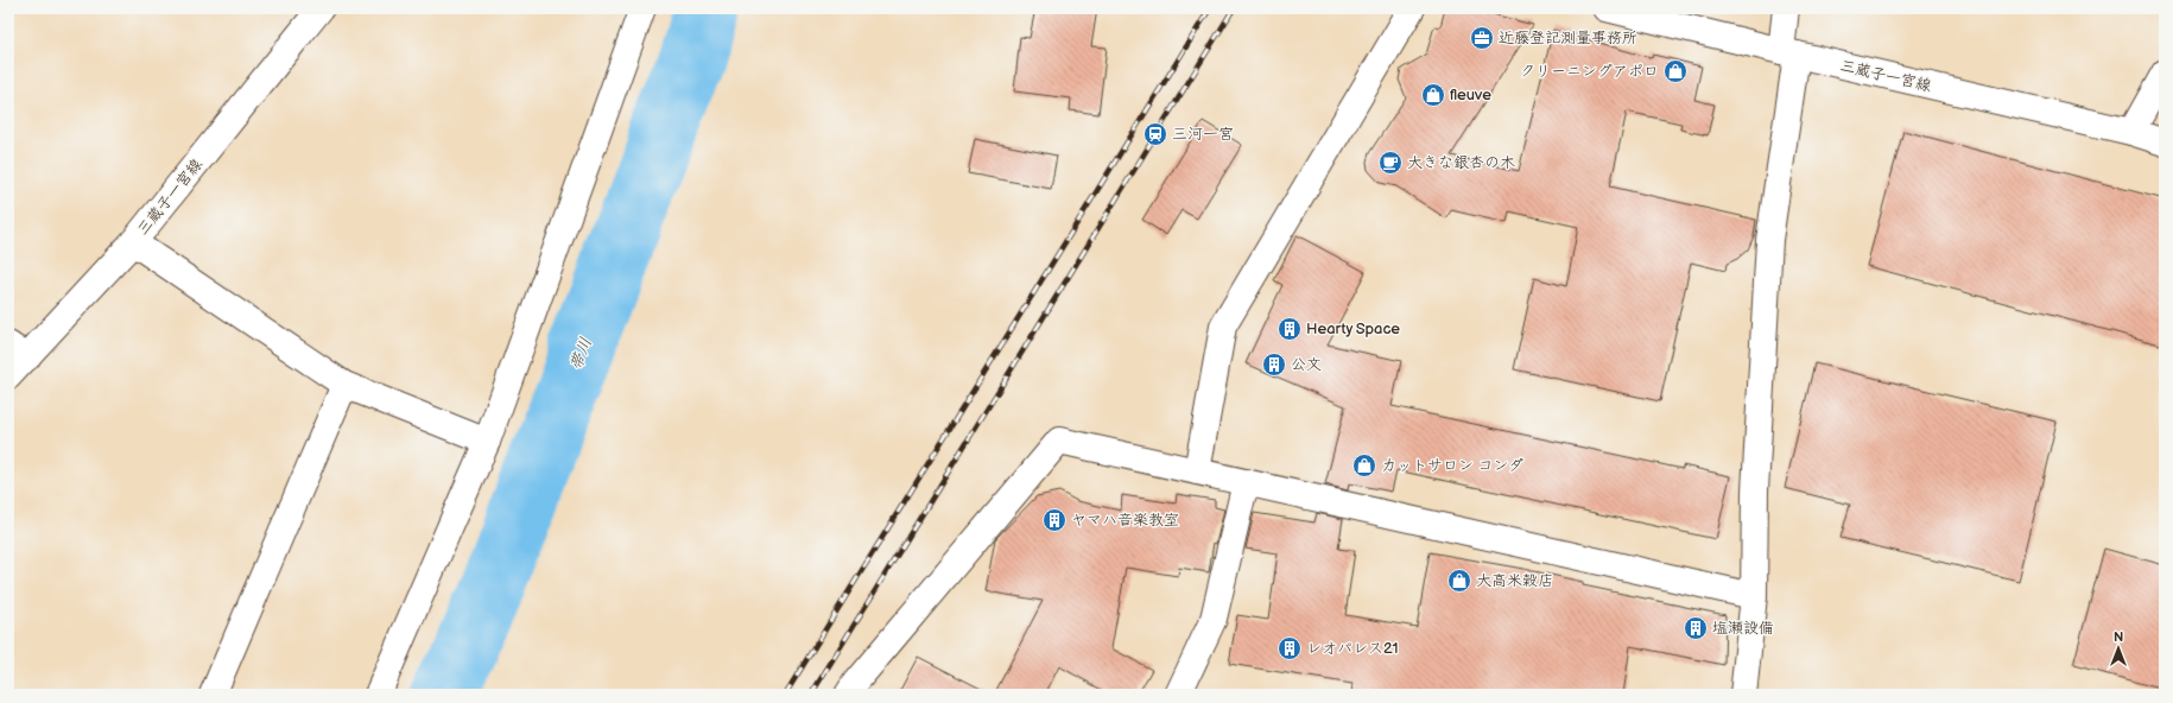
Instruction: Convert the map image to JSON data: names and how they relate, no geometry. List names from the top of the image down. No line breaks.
{"streets":{"street":["三蔵子一宮線"]},"water":["帯川"],"places":{"office":["近藤登記測量事務所"],"shop":["クリーニングアポロ","fleuve","カットサロン コンダ","大高米穀店"],"station":["三河一宮"],"cafe":["大きな銀杏の木"],"building":["Hearty Space","公文","ヤマハ音楽教室","塩瀬設備","レオパレス21"]},"north":"top"}
